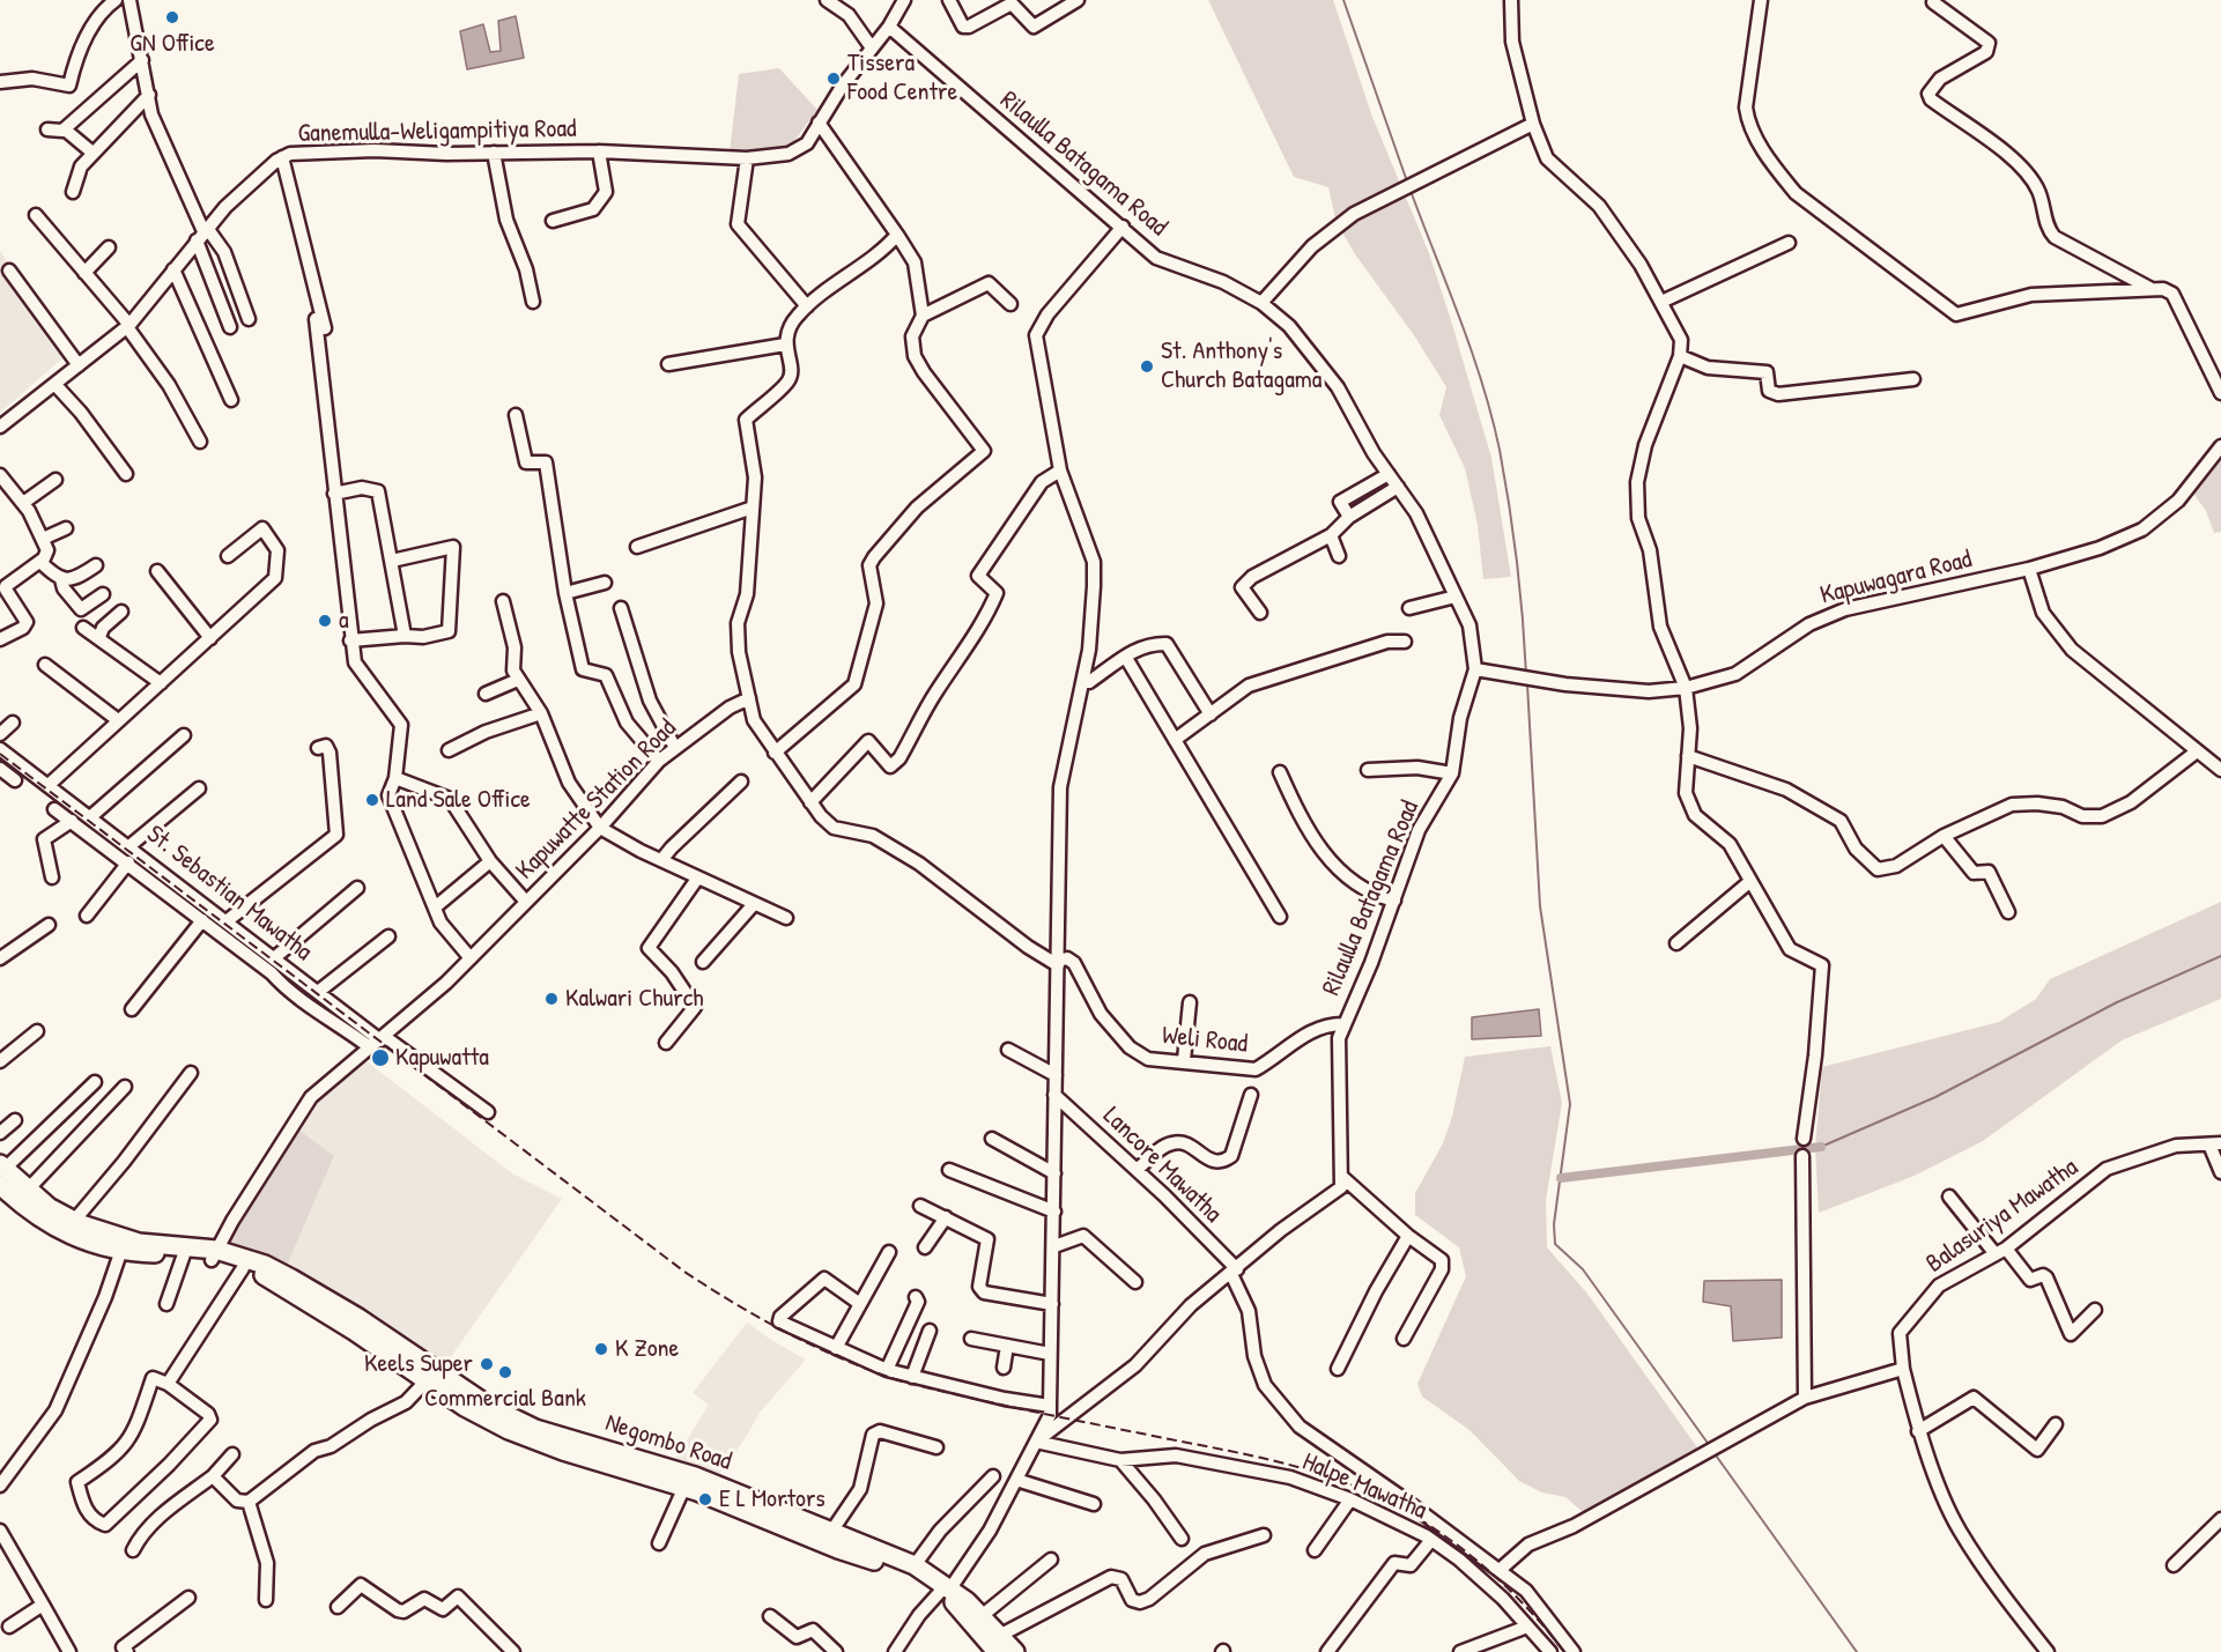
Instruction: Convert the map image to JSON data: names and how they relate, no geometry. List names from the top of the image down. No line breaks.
{"streets":{"highway":["Negombo Road"],"street":["Ganemulla-Weligampitiya Road","Rilaulla Batagama Road","Kapuwagara Road","Kapuwatte Station Road","St. Sebastian Mawatha","Weli Road","Lancore Mawatha","Balasuriya Mawatha","Halpe Mawatha"]},"crossings":[["Ganemulla-Weligampitiya Road","Rilaulla Batagama Road"],["Rilaulla Batagama Road","Kapuwagara Road"],["Rilaulla Batagama Road","Weli Road"],["Kapuwatte Station Road","St. Sebastian Mawatha"],["Kapuwatte Station Road","Negombo Road"]],"places":["GN Office","Tissera Food Centre","St. Anthony's Church Batagama","a","Land Sale Office","Kalwari Church","Kapuwatta","K Zone","Keels Super","Commercial Bank","E L Mortors"]}
